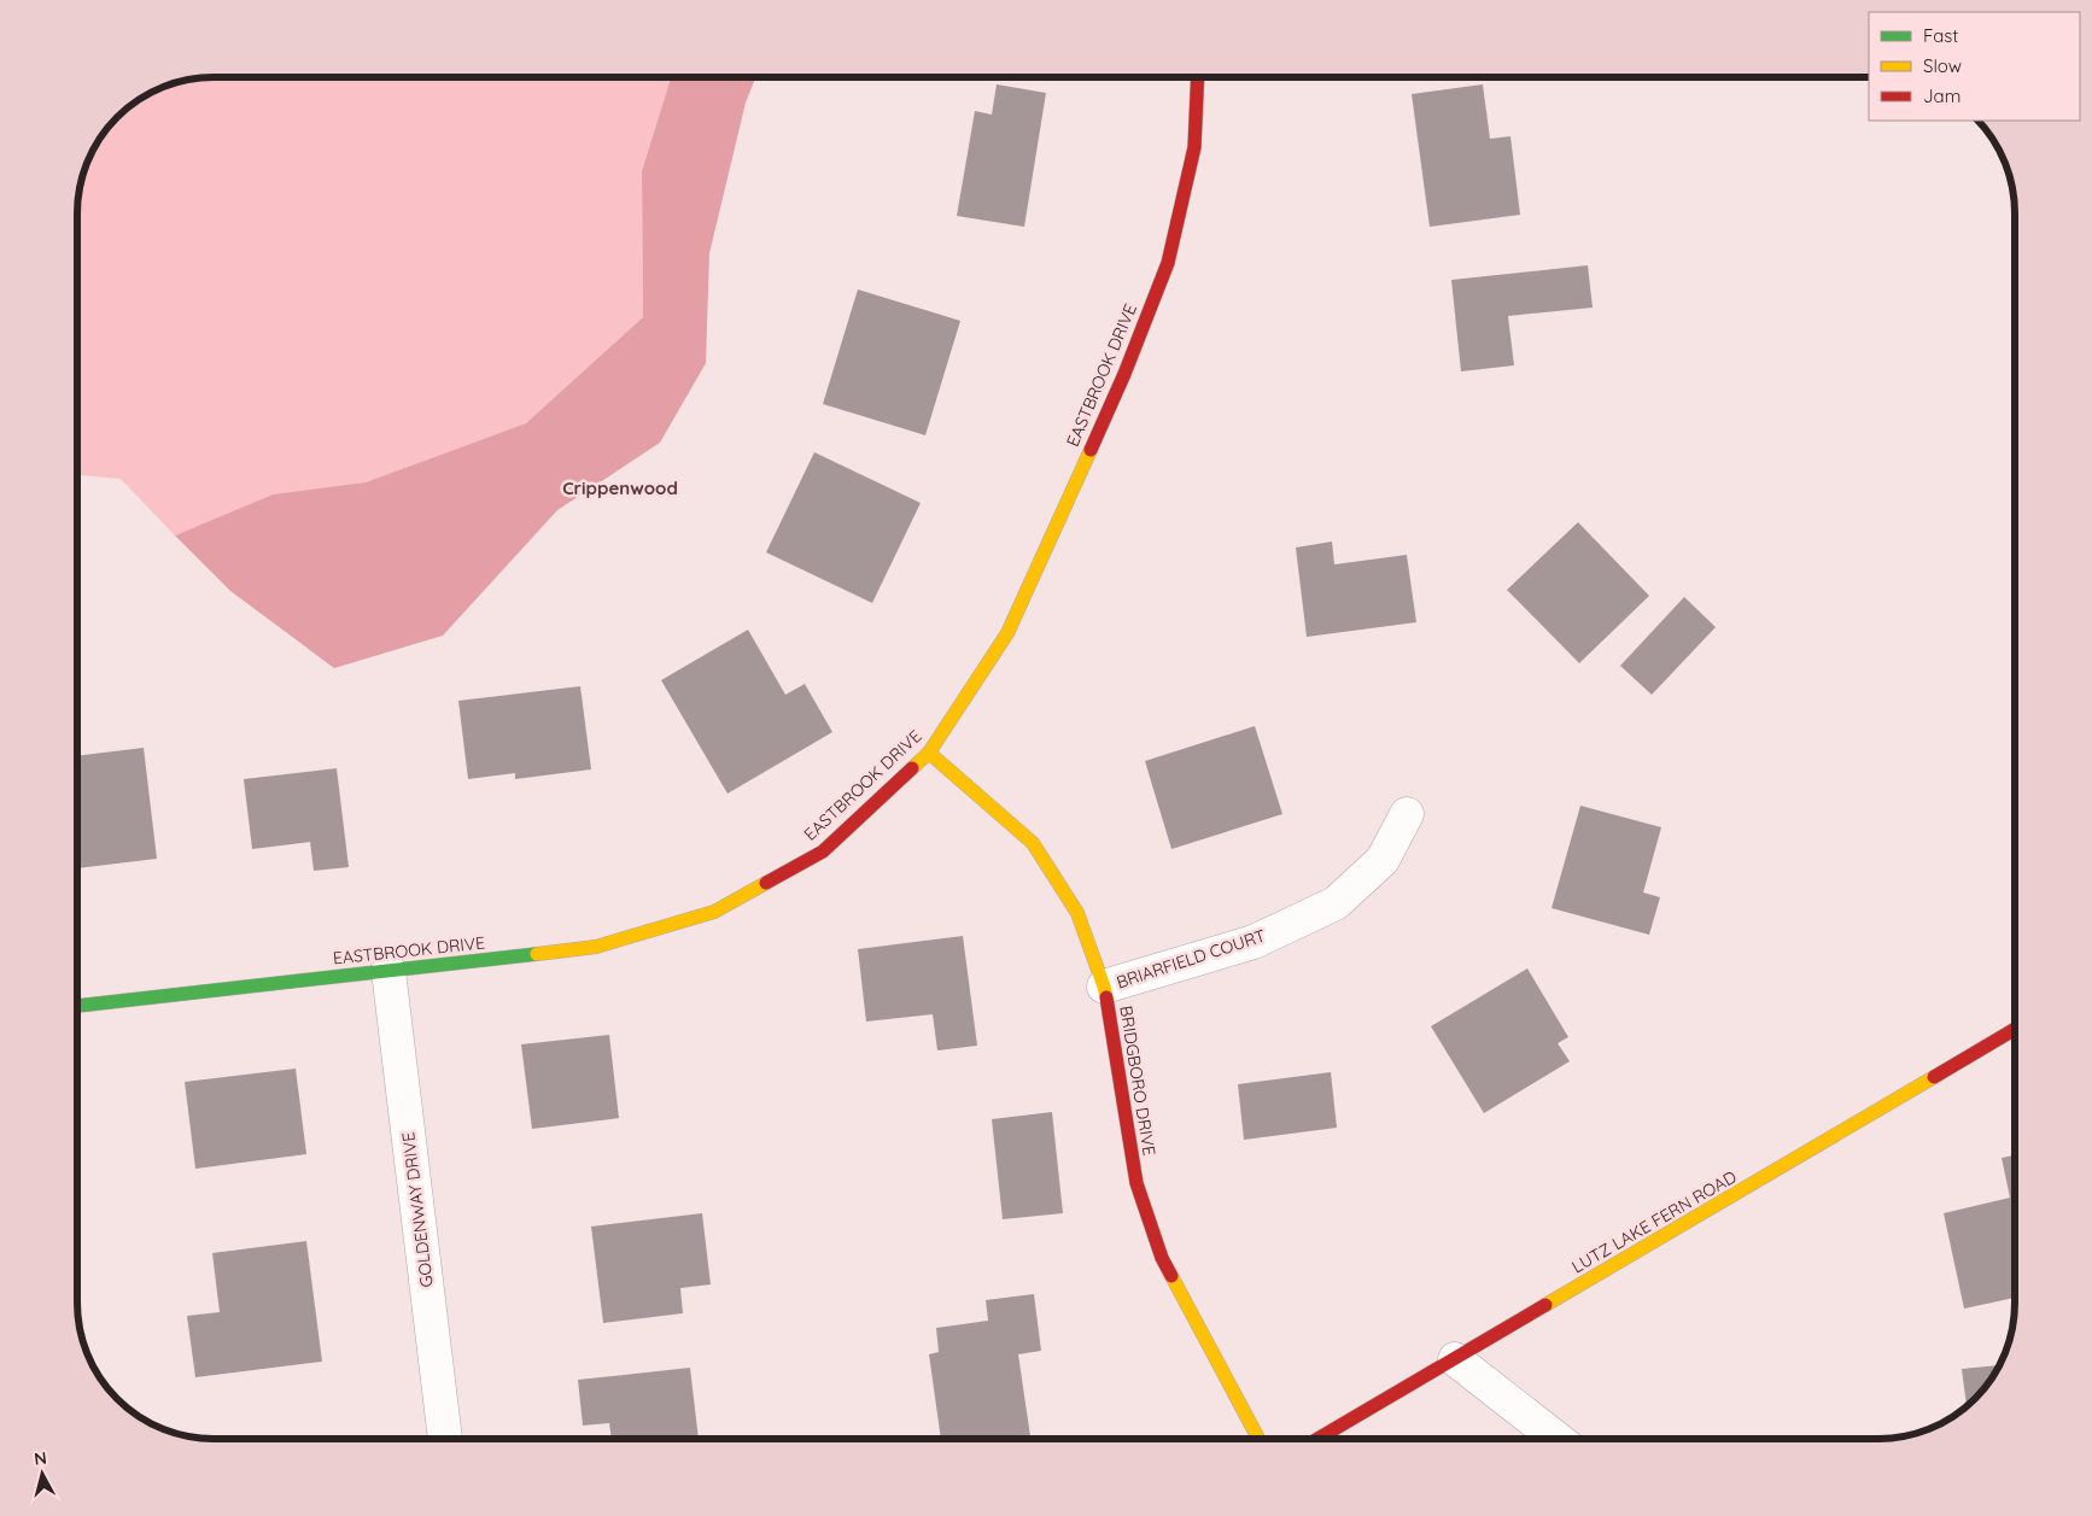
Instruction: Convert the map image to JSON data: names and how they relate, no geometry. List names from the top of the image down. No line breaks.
{"streets":{"street":["EASTBROOK DRIVE","BRIARFIELD COURT","BRIDGBORO DRIVE","GOLDENWAY DRIVE","LUTZ LAKE FERN ROAD"]},"crossings":[["EASTBROOK DRIVE","BRIDGBORO DRIVE"],["EASTBROOK DRIVE","GOLDENWAY DRIVE"],["BRIARFIELD COURT","BRIDGBORO DRIVE"]],"districts":["Crippenwood"],"legend":["Fast","Slow","Jam"],"north":"top"}
